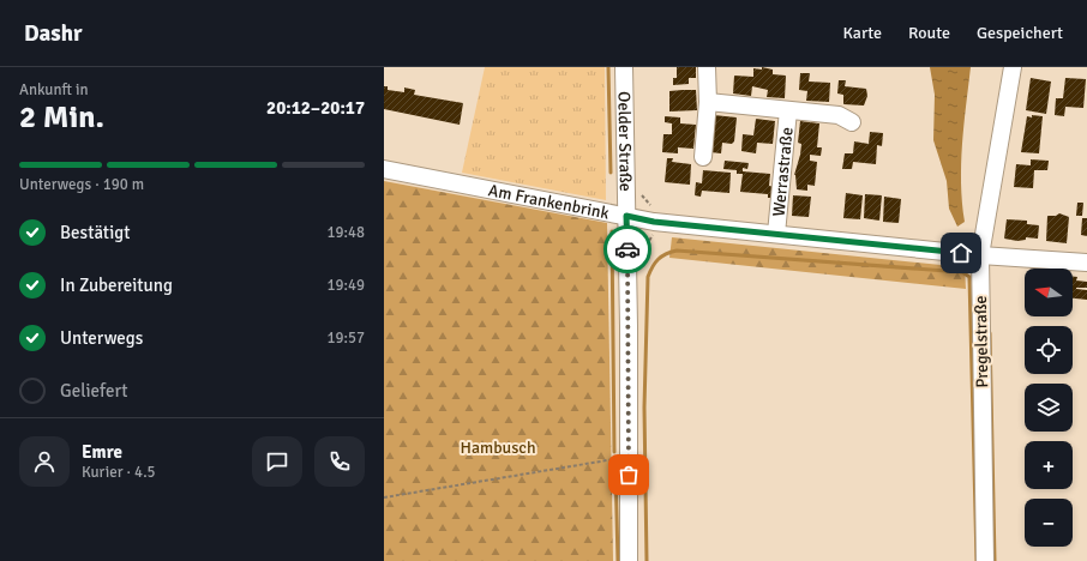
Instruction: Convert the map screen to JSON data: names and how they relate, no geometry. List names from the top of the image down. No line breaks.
{"streets":{"street":["Oelder Straße","Werrastraße","Am Frankenbrink","Pregelstraße"]},"crossings":[["Oelder Straße","Am Frankenbrink"],["Werrastraße","Am Frankenbrink"],["Am Frankenbrink","Pregelstraße"]],"parks":["Hambusch"],"north":"left","page":{"header":"Dashr","nav":["Karte","Route","Gespeichert"],"heading":["2 Min.","Ankunft in","20:12–20:17"],"panel":["Emre","Kurier · 4.5"],"bar":"Unterwegs · 190 m","list":[["Bestätigt","19:48"],["In Zubereitung","19:49"],["Unterwegs","19:57"],"Geliefert"],"map_buttons":["+","−"]}}
